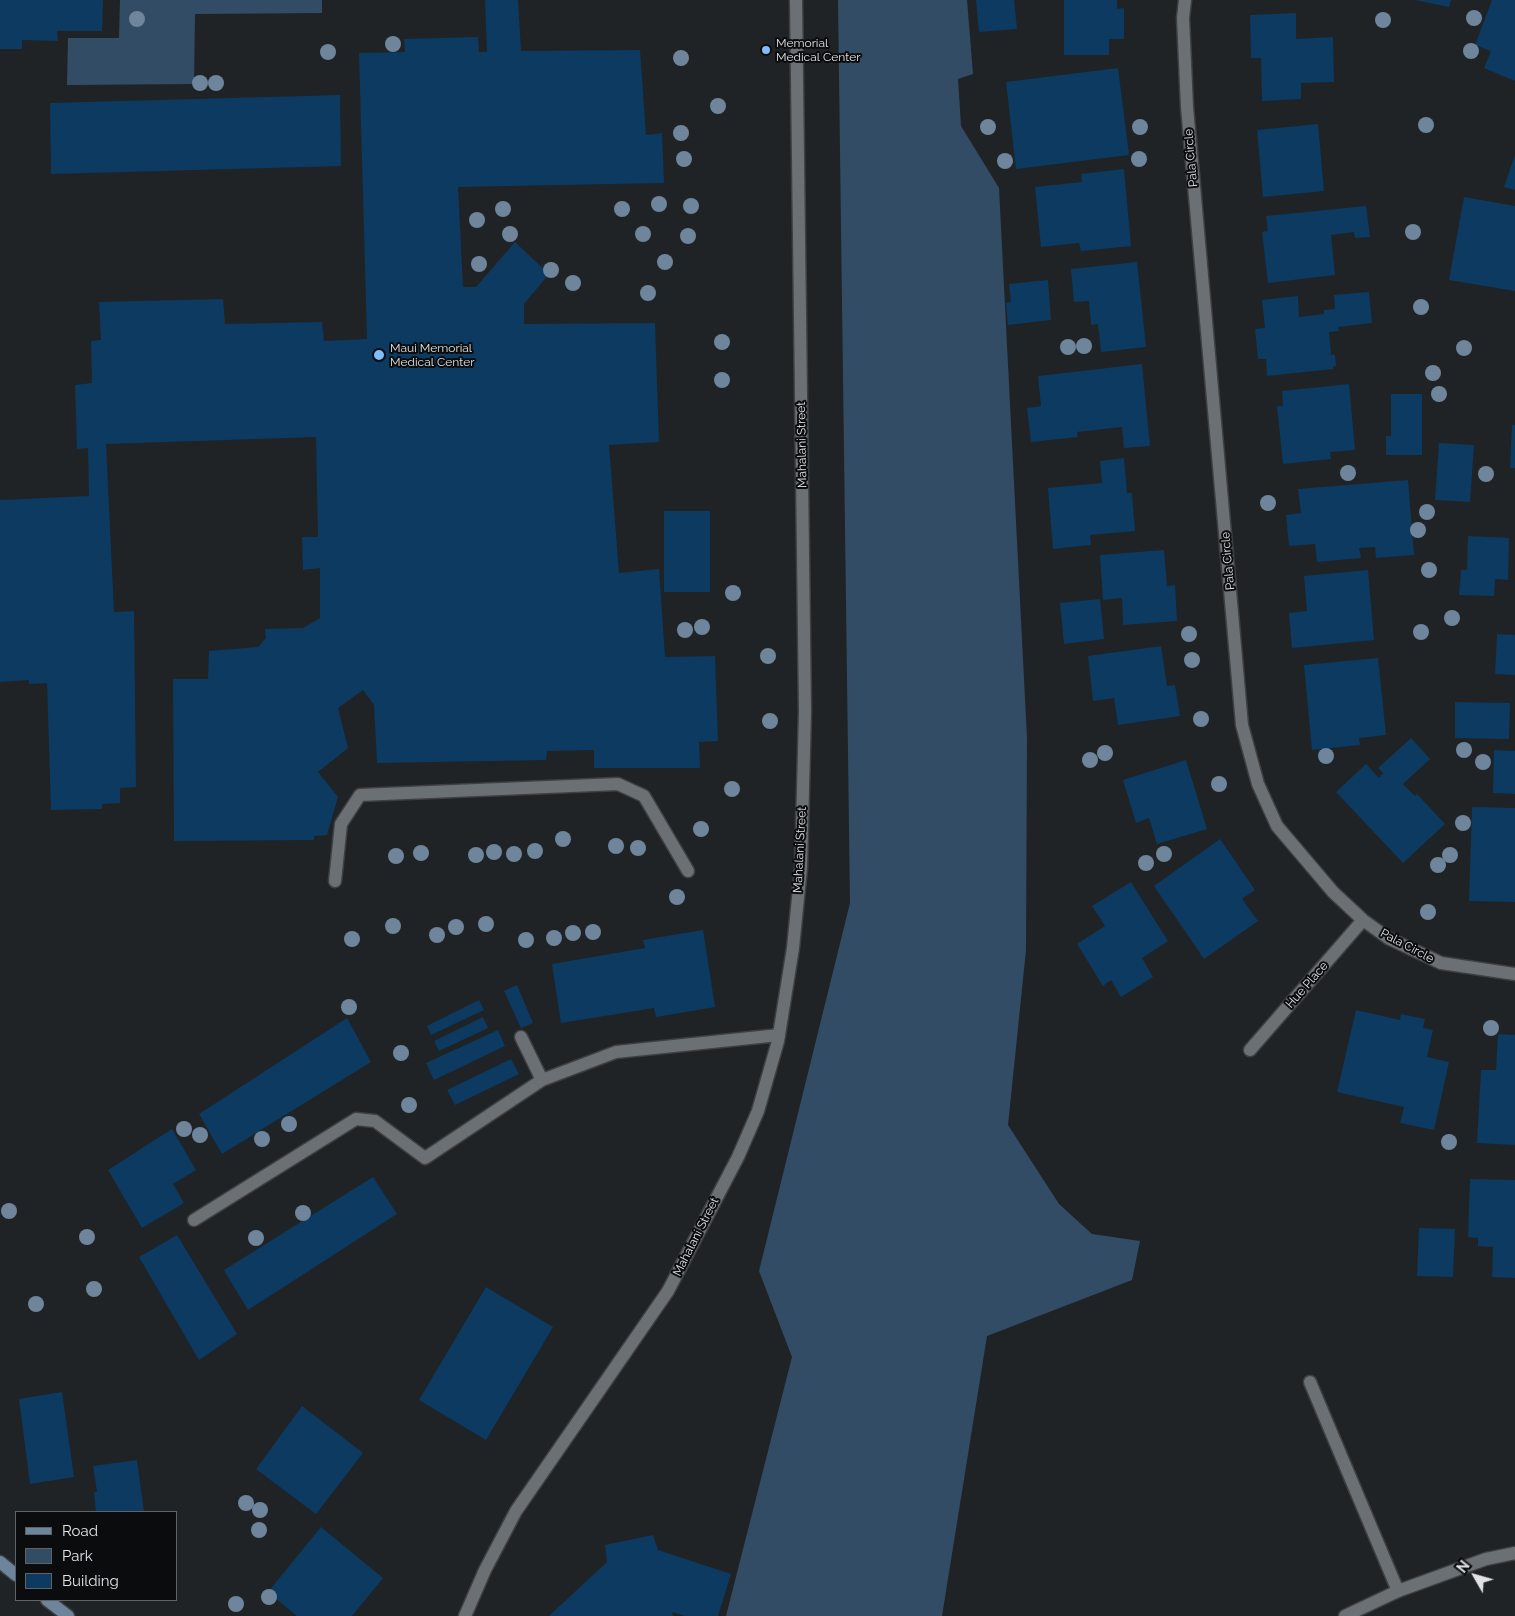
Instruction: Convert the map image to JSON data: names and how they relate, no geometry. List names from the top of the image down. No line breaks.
{"streets":{"street":["Pala Circle","Mahalani Street","Hue Place"]},"crossings":[["Pala Circle","Hue Place"]],"places":["Memorial Medical Center","Maui Memorial Medical Center"],"legend":["Road","Park","Building"],"north":"top left"}
